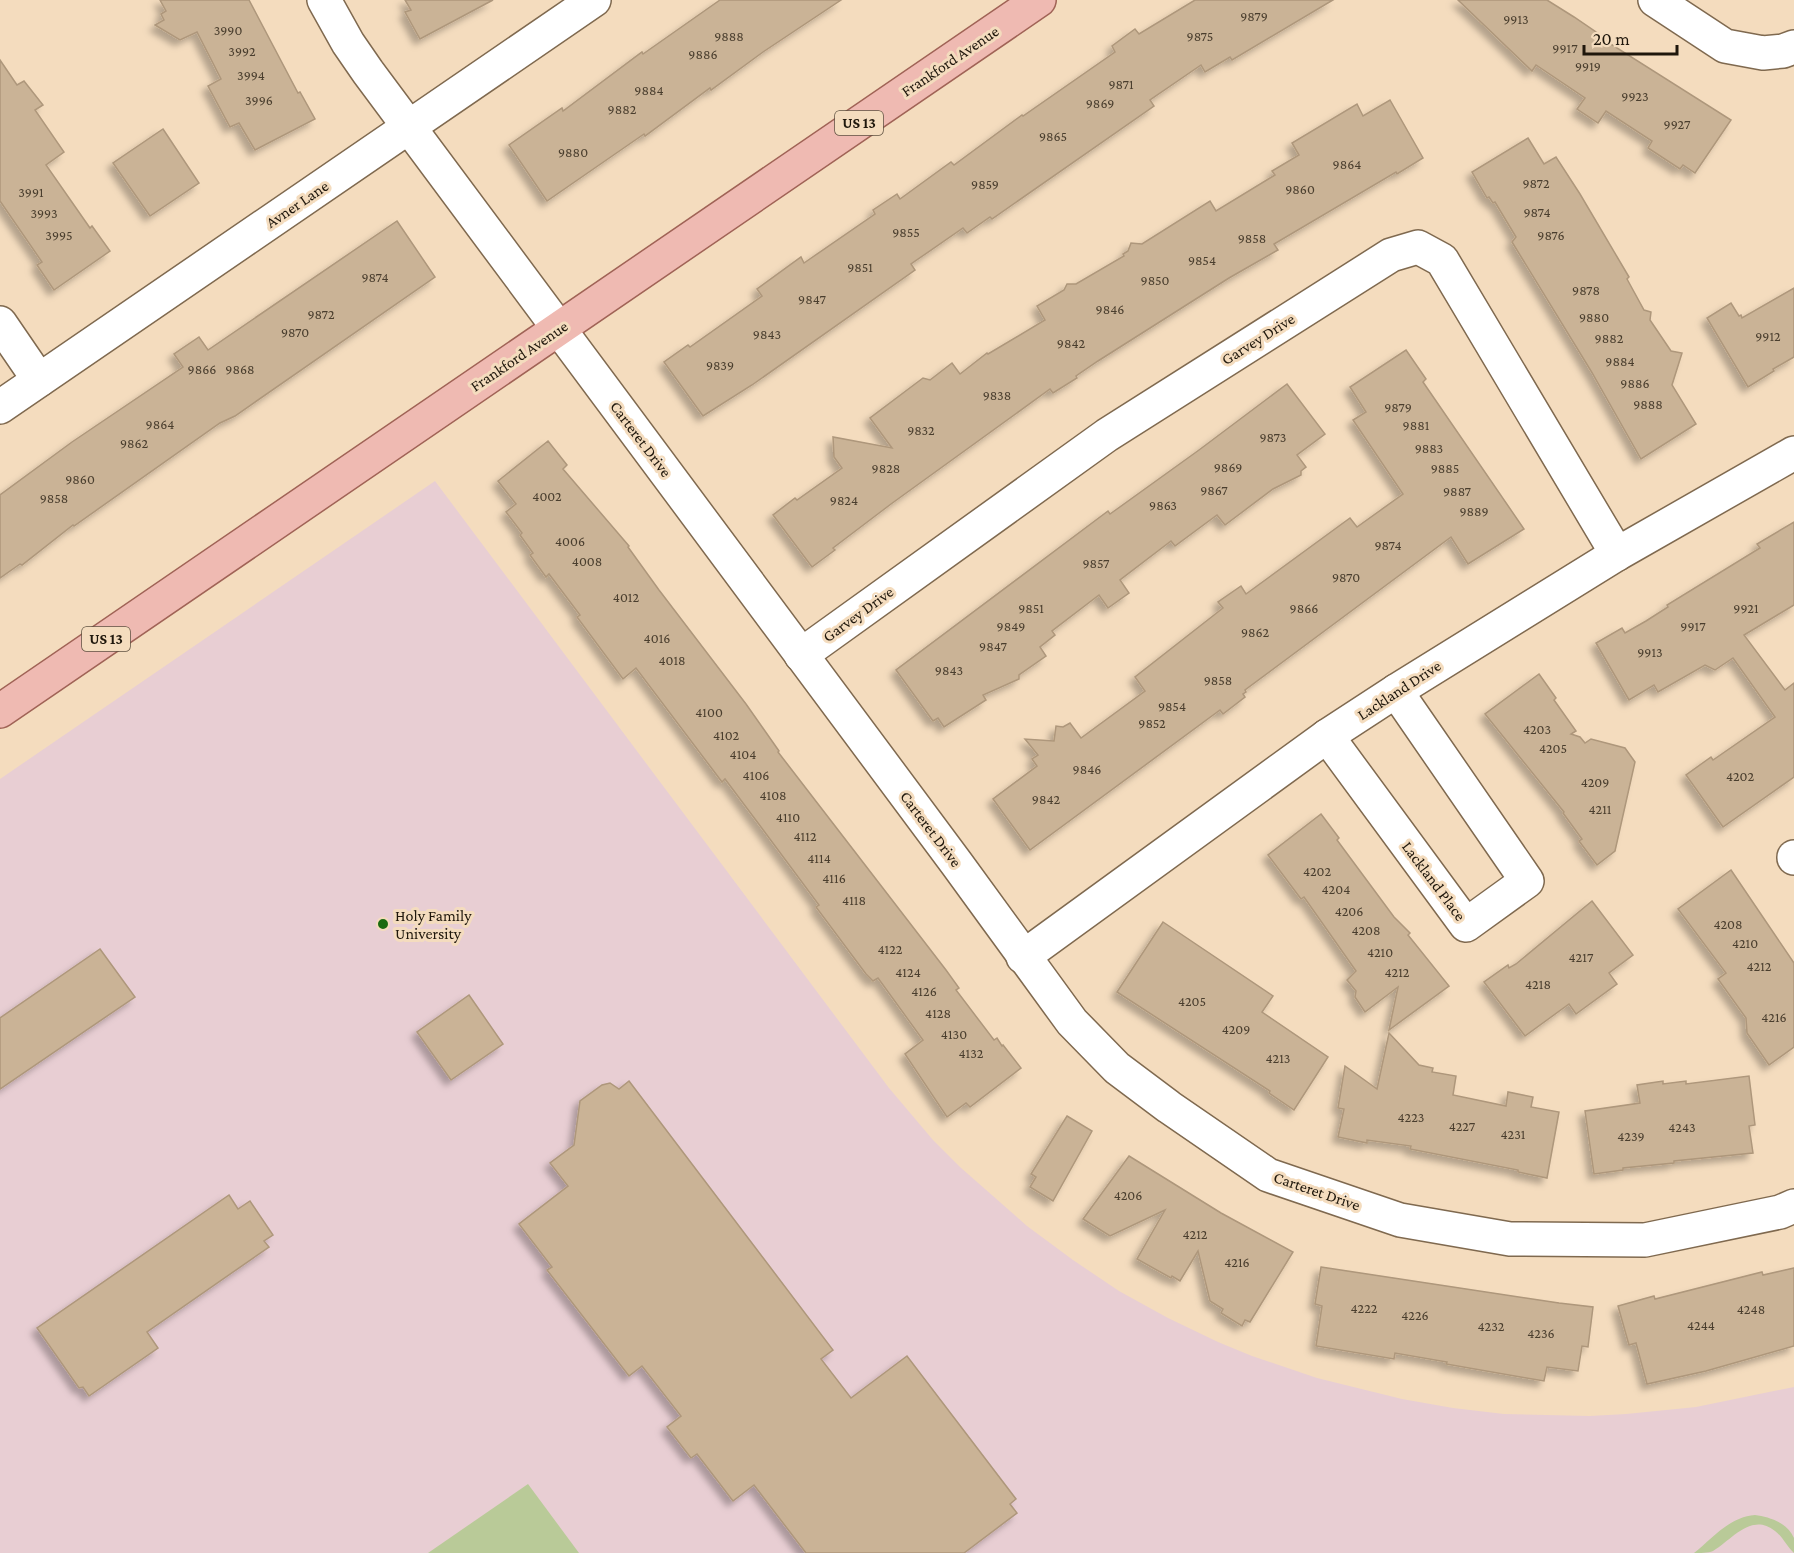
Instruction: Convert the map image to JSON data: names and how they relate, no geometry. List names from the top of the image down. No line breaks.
{"streets":{"main road":["Frankford Avenue","US 13"],"street":["Avner Lane","Garvey Drive","Carteret Drive","Lackland Drive","Lackland Place"]},"crossings":[["Frankford Avenue","Carteret Drive"],["Avner Lane","Carteret Drive"],["Garvey Drive","Carteret Drive"],["Garvey Drive","Lackland Drive"],["Carteret Drive","Lackland Drive"],["Lackland Drive","Lackland Place"]],"places":["Holy Family University"],"house_numbers":["9879","9913","3990","9888","9875","9917","3992","9886","9919","3994","9871","9884","9923","3996","9869","9882","9927","9865","9880","9864","9872","9859","9860","3991","9874","3993","9855","3995","9876","9858","9854","9851","9874","9850","9878","9847","9846","9872","9880","9870","9843","9912","9882","9842","9884","9839","9866","9868","9886","9838","9888","9879","9864","9881","9832","9873","9862","9883","9869","9828","9885","9860","9867","9887","4002","9858","9824","9863","9889","4006","9874","4008","9857","9870","4012","9851","9866","9921","9849","9917","9862","4016","9847","9913","4018","9843","9858","9854","4100","9852","4203","4102","4205","4104","9846","4106","4202","4209","4108","9842","4211","4110","4112","4114","4202","4116","4204","4118","4206","4208","4208","4210","4122","4210","4217","4212","4124","4212","4218","4126","4205","4128","4216","4209","4130","4132","4213","4223","4227","4243","4231","4239","4206","4212","4216","4222","4248","4226","4244","4232","4236"],"scale_bar":"20 m"}
